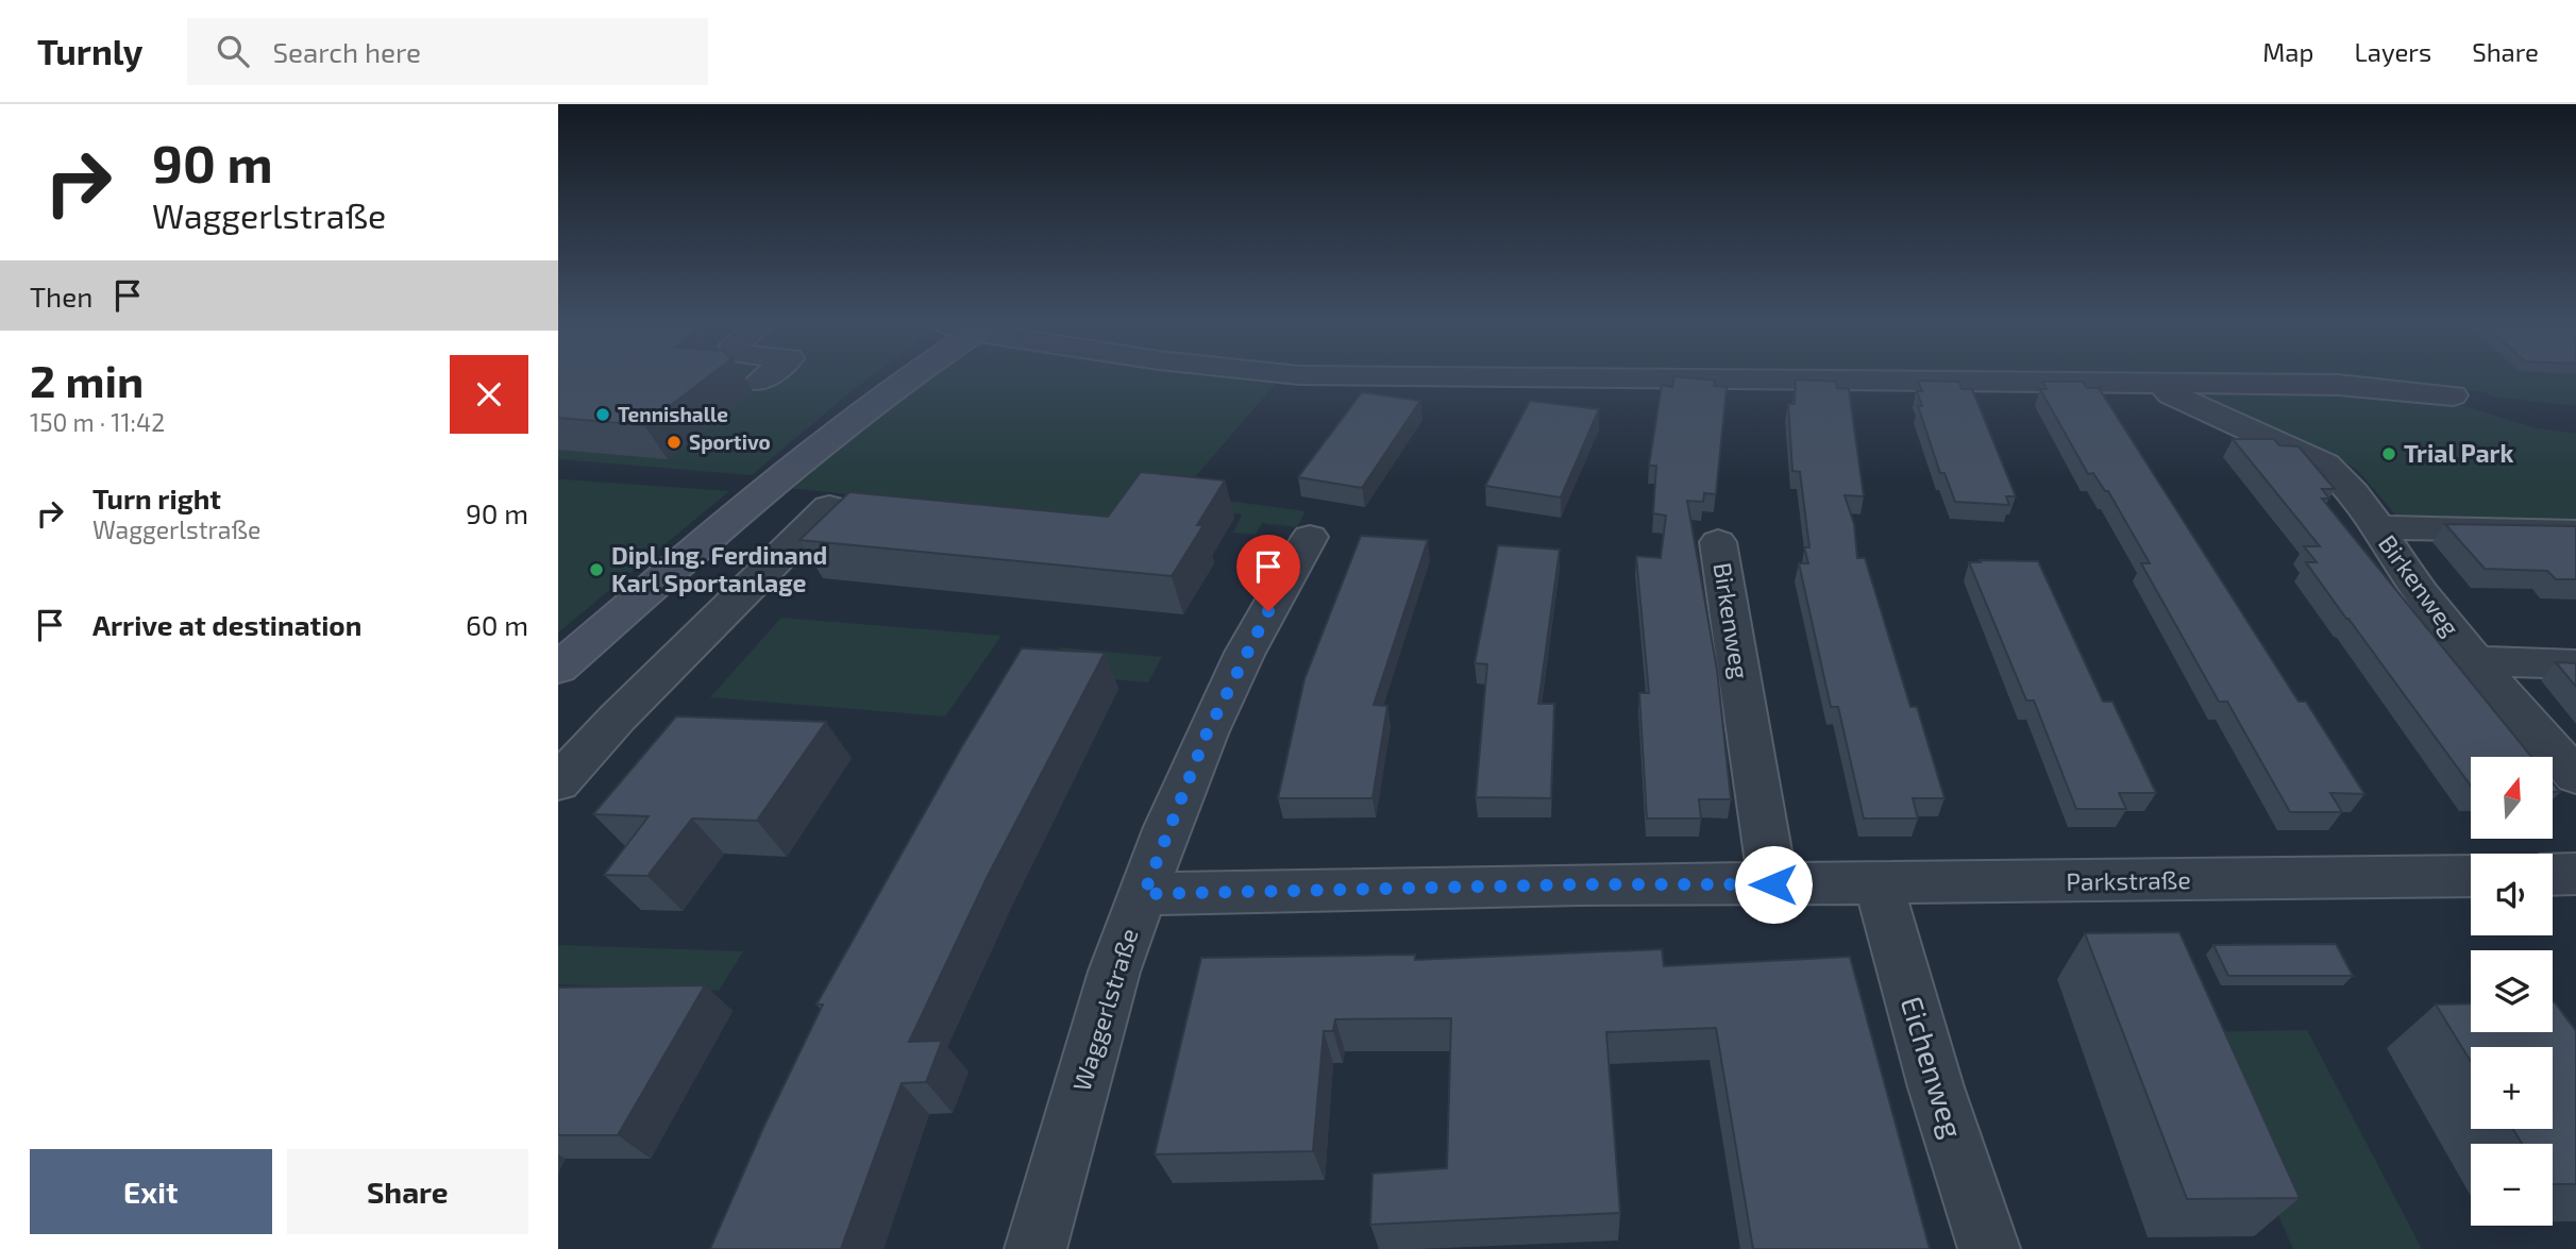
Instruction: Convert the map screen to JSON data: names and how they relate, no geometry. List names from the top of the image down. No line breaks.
{"streets":{"street":["Birkenweg","Parkstraße","Waggerlstraße","Eichenweg"]},"crossings":[["Birkenweg","Parkstraße"],["Parkstraße","Waggerlstraße"],["Parkstraße","Eichenweg"]],"places":["Tennishalle","Sportivo","Trial Park","Dipl.Ing. Ferdinand Karl Sportanlage"],"north":"top","page":{"header":"Turnly","search":"Search here","nav":["Map","Layers","Share"],"turn":["90 m","Waggerlstraße"],"then":"Then","heading":["2 min","150 m · 11:42"],"list":[{"name":"Turn right","note":"Waggerlstraße","value":"90 m"},{"name":"Arrive at destination","value":"60 m"}],"map_buttons":["+","−"],"buttons":["Exit","Share"]}}
